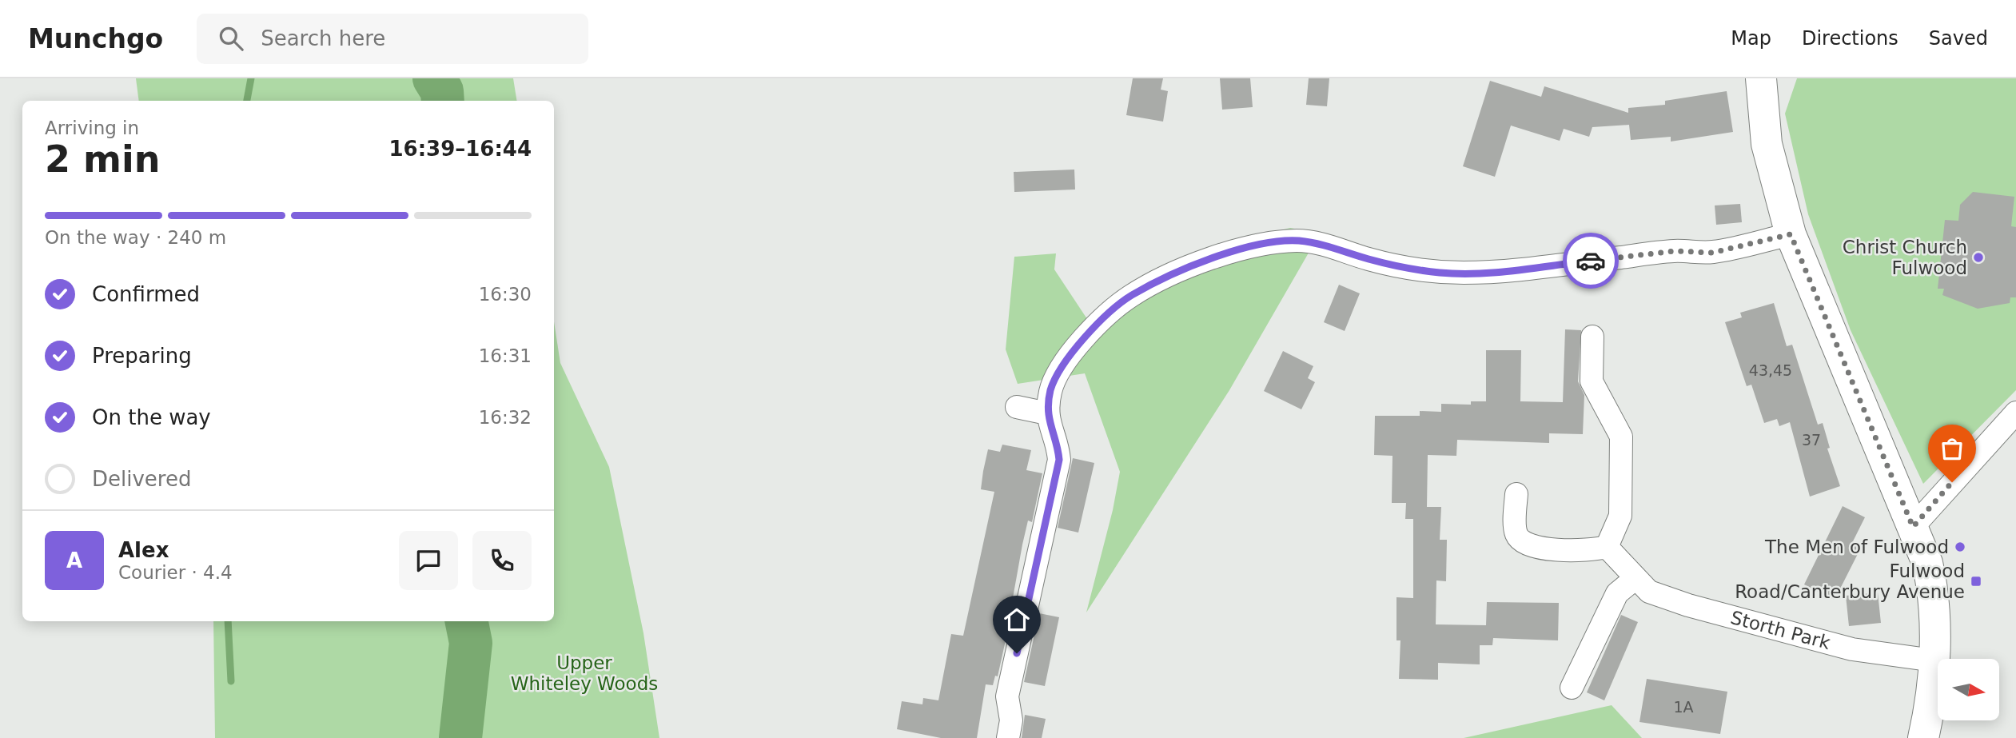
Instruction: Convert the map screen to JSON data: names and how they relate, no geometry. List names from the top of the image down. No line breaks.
{"streets":{"street":["Storth Park"]},"parks":["Upper Whiteley Woods"],"places":{"other":["Christ Church Fulwood","The Men of Fulwood"],"transit":["Fulwood Road/Canterbury Avenue"]},"house_numbers":["43,45","37","1A"],"north":"right","page":{"header":"Munchgo","search":"Search here","nav":["Map","Directions","Saved"],"heading":["2 min","Arriving in","16:39–16:44"],"panel":["Alex","Courier · 4.4"],"bar":"On the way · 240 m","list":[["Confirmed","16:30"],["Preparing","16:31"],["On the way","16:32"],"Delivered"],"round":"A"}}
